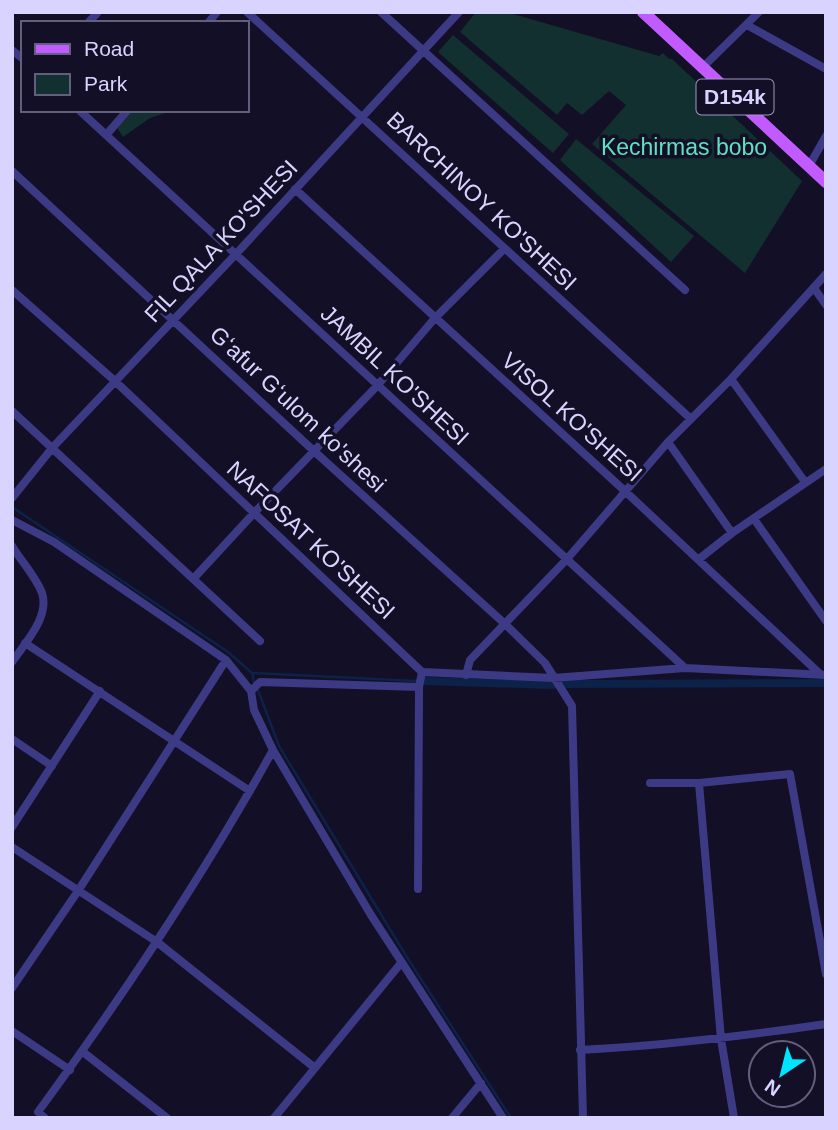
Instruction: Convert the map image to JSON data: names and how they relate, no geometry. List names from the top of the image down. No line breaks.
{"streets":{"main road":["D154k"],"street":["BARCHINOY KO'SHESI","FIL QALA KO'SHESI","JAMBIL KO'SHESI","Gʻafur Gʻulom ko'shesi","VISOL KO'SHESI","NAFOSAT KO'SHESI"]},"crossings":[["BARCHINOY KO'SHESI","FIL QALA KO'SHESI"],["FIL QALA KO'SHESI","JAMBIL KO'SHESI"],["FIL QALA KO'SHESI","Gʻafur Gʻulom ko'shesi"],["FIL QALA KO'SHESI","VISOL KO'SHESI"],["FIL QALA KO'SHESI","NAFOSAT KO'SHESI"]],"parks":["Kechirmas bobo"],"legend":["Road","Park"],"north":"bottom left"}
